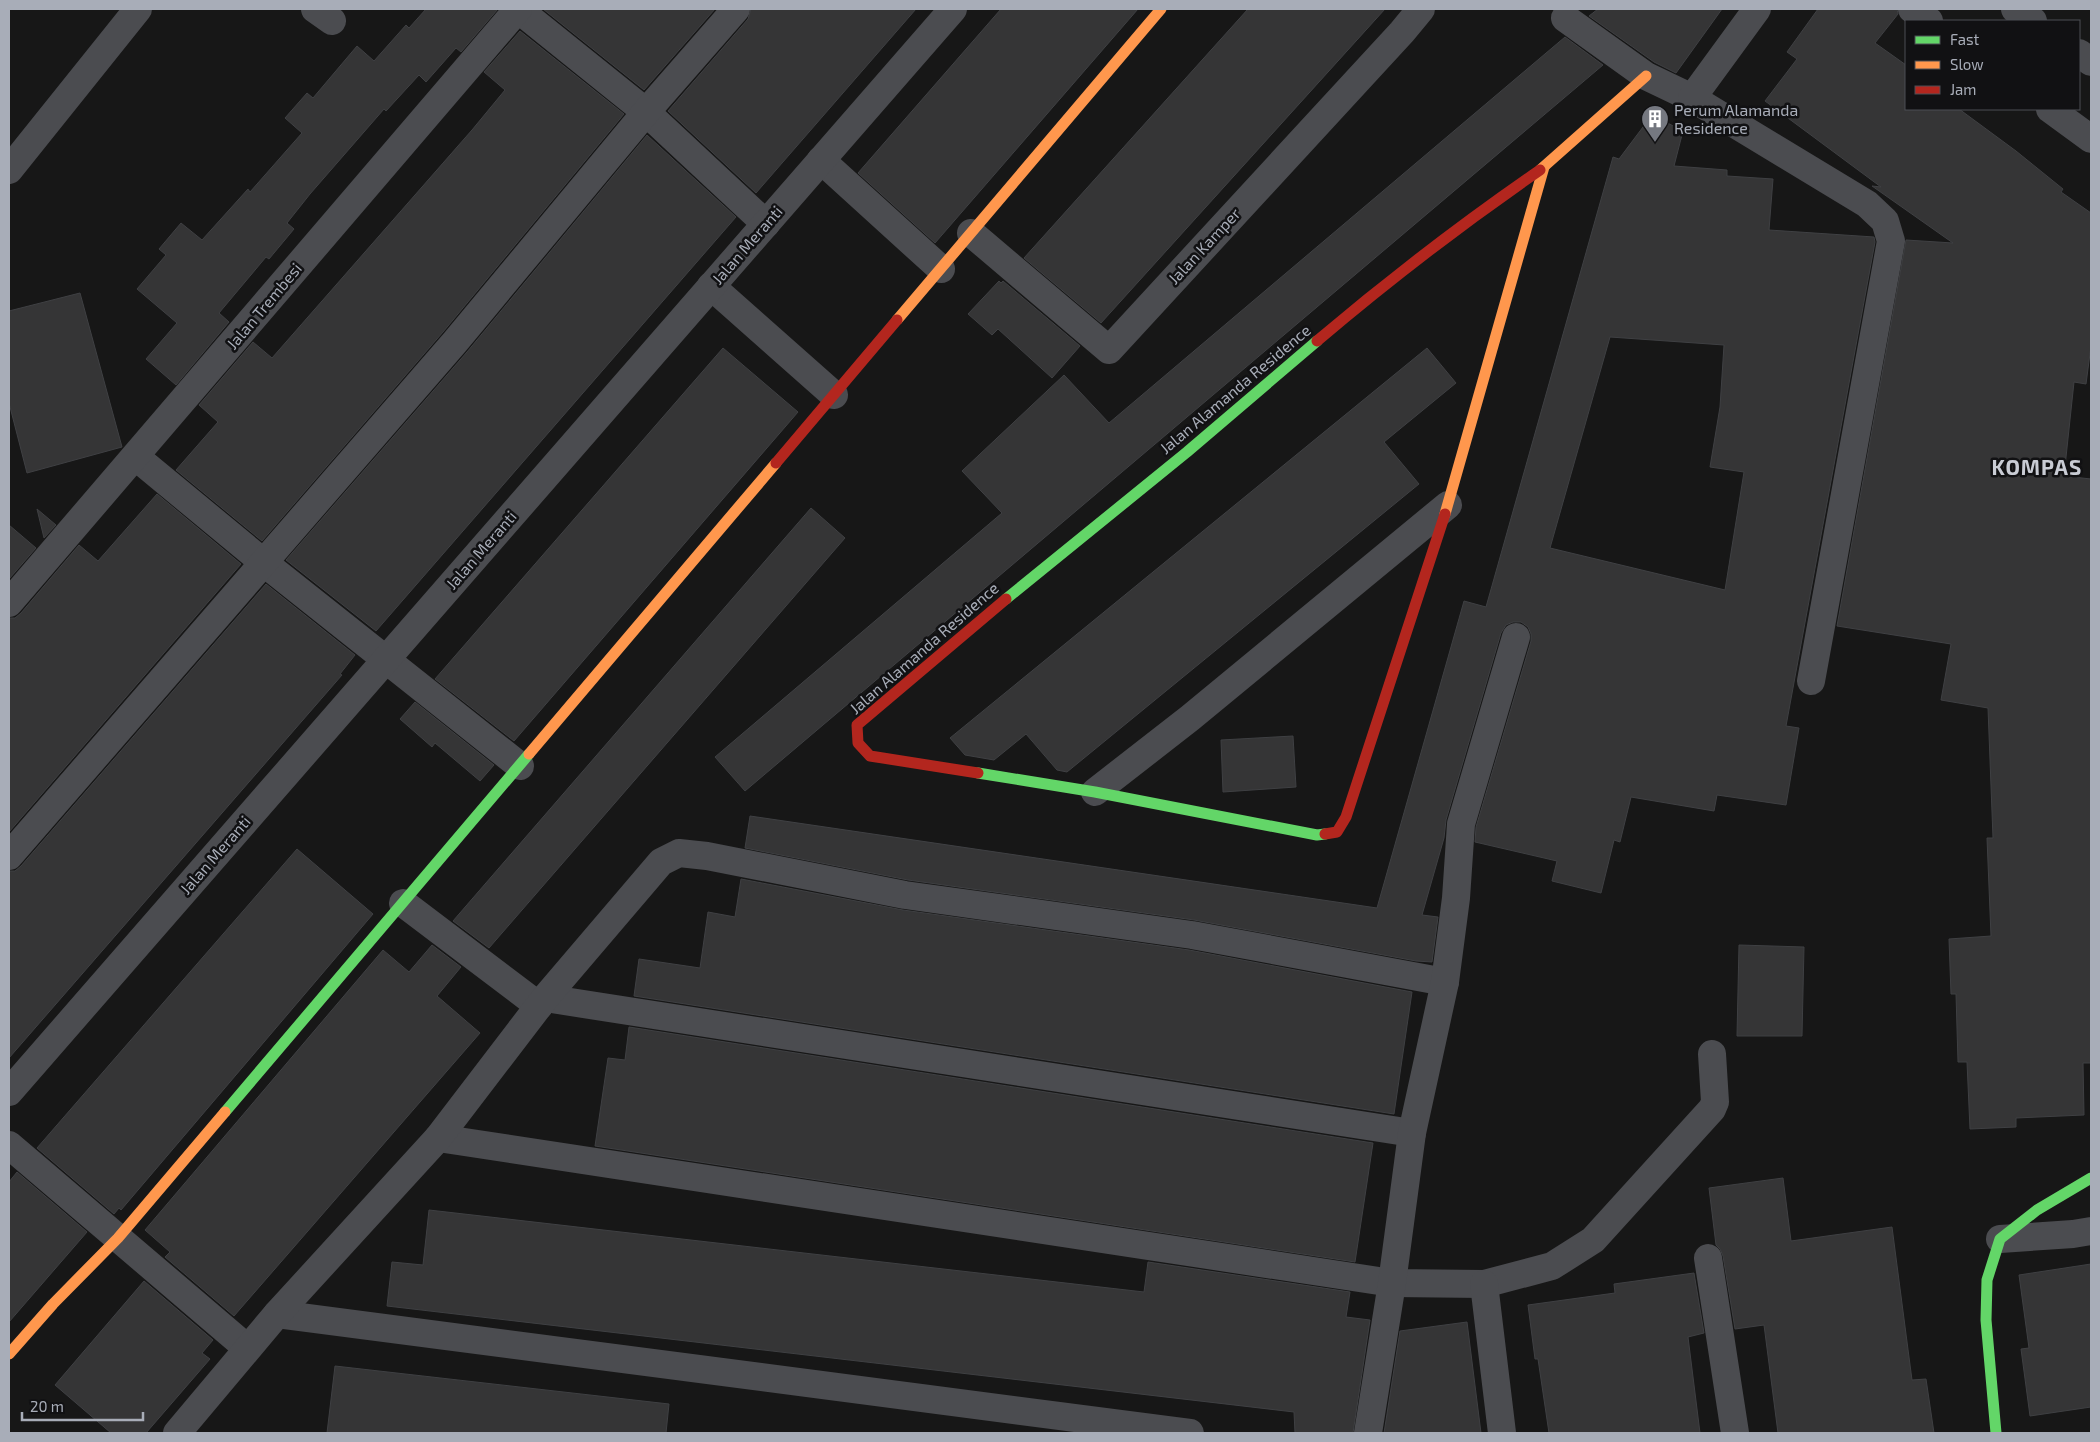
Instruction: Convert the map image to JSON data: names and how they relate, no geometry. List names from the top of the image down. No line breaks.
{"streets":{"street":["Jalan Meranti","Jalan Kamper","Jalan Trembesi","Jalan Alamanda Residence"]},"districts":["KOMPAS"],"places":{"building":["Perum Alamanda Residence"]},"legend":["Fast","Slow","Jam"],"scale_bar":"20 m"}
